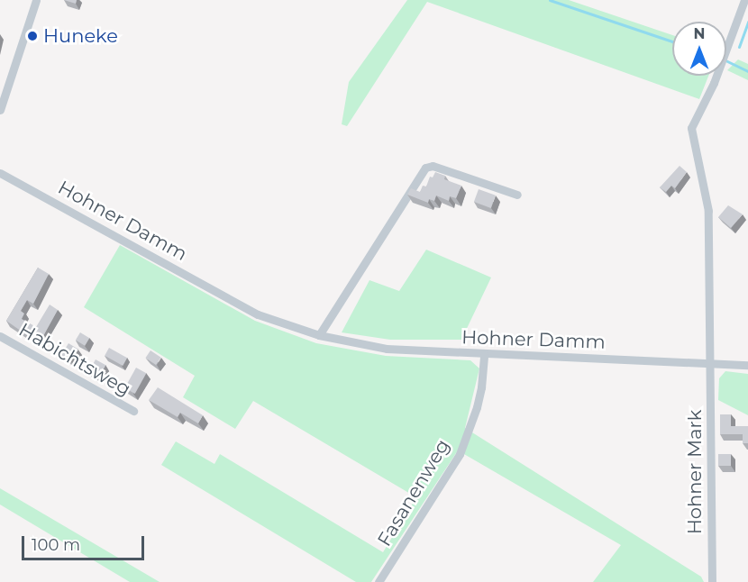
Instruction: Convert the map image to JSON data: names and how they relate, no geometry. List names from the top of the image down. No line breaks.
{"streets":{"street":["Hohner Damm","Habichtsweg","Hohner Mark","Fasanenweg"]},"crossings":[["Hohner Damm","Hohner Mark"],["Hohner Damm","Fasanenweg"]],"places":["Huneke"],"scale_bar":"100 m","north":"top"}
